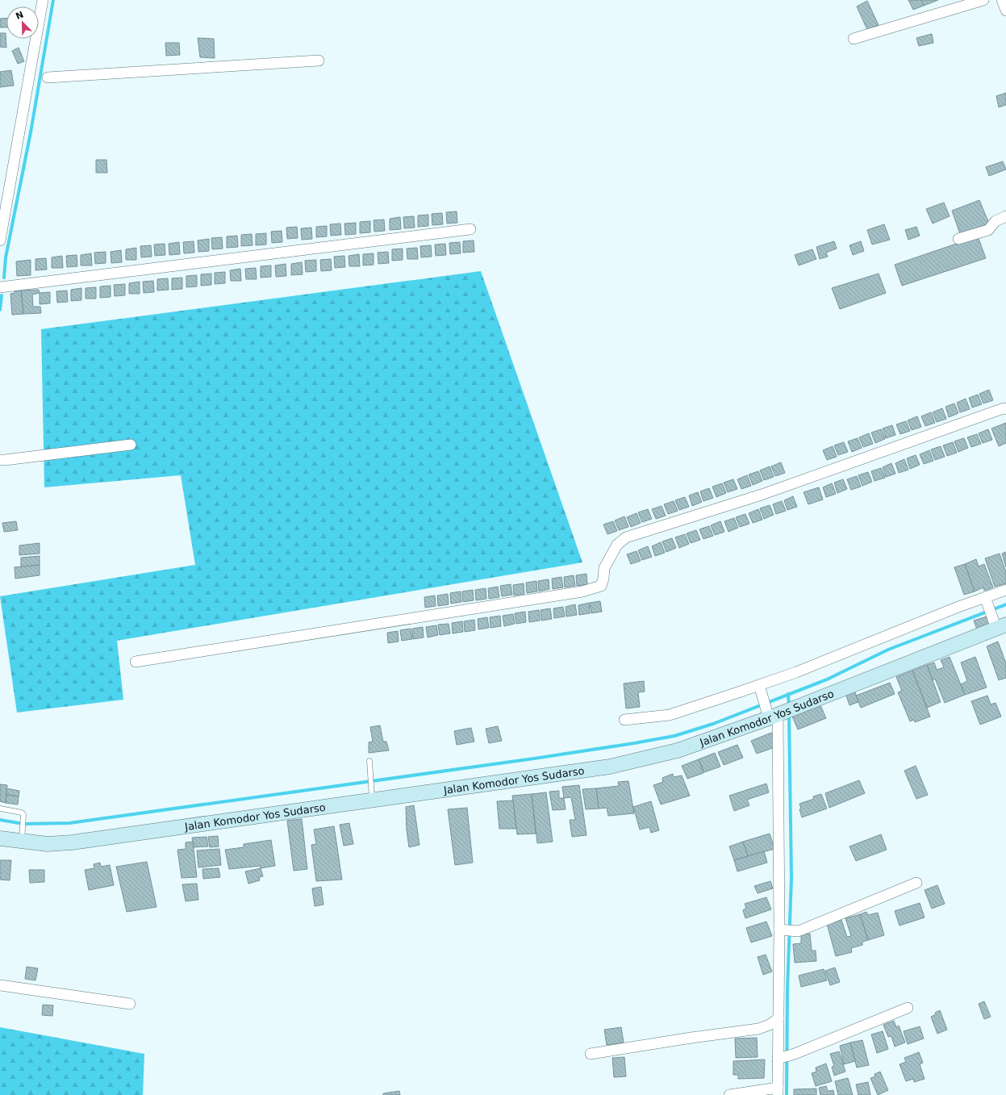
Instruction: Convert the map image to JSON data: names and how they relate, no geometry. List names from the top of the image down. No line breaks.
{"streets":{"street":["Jalan Komodor Yos Sudarso"]},"north":"top left"}
